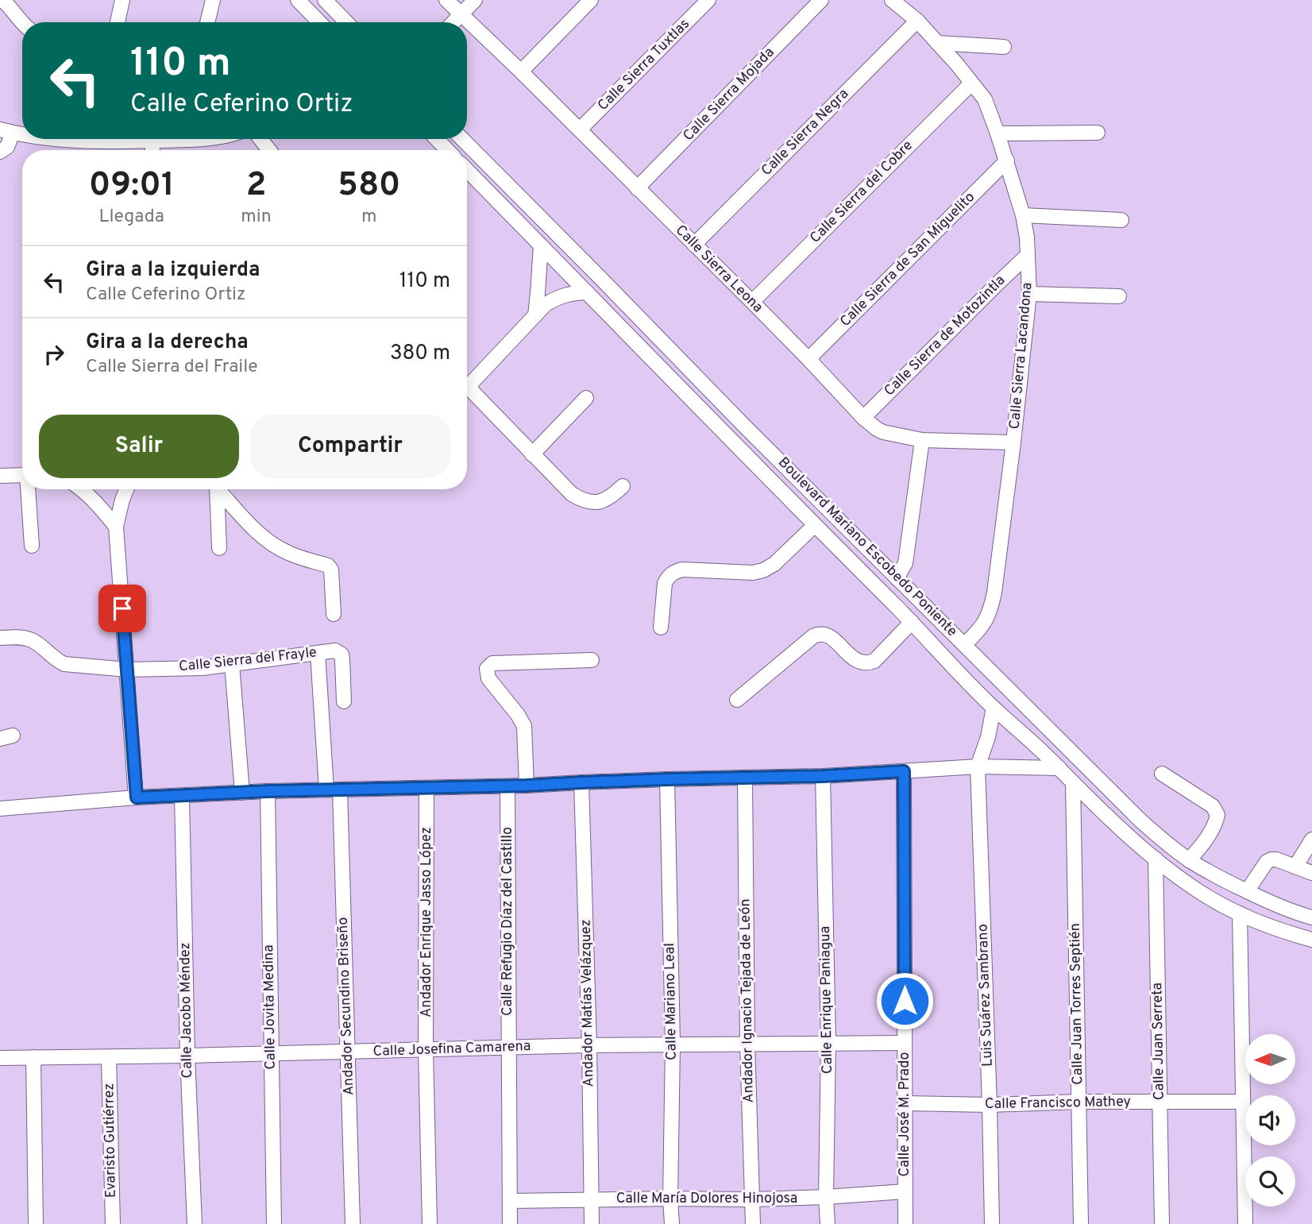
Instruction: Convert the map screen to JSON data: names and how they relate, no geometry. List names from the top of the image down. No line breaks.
{"streets":{"street":["Calle Sierra Tuxtlas","Calle Sierra Mojada","Calle Sierra Negra","Calle Sierra del Cobre","Calle Sierra de San Miguelito","Calle Sierra Leona","Calle Sierra de Motozintla","Calle Sierra Lacandona","Boulevard Mariano Escobedo Poniente","Calle Sierra del Frayle","Calle Refugio Díaz del Castillo","Andador Enrique Jasso López","Luis Suárez Sambrano","Calle Enrique Paniagua","Andador Ignacio Tejada de León","Calle Mariano Leal","Andador Matías Velázquez","Calle Juan Torres Septién","Andador Secundino Briseño","Calle Jovita Medina","Calle Jacobo Méndez","Calle Juan Serreta","Calle Josefina Camarena","Calle Francisco Mathey","Calle José M. Prado","Evaristo Gutiérrez","Calle María Dolores Hinojosa"]},"crossings":[["Calle Sierra Tuxtlas","Calle Sierra Leona"],["Calle Sierra Mojada","Calle Sierra Leona"],["Calle Sierra Negra","Calle Sierra Leona"],["Calle Sierra Negra","Calle Sierra Lacandona"],["Calle Sierra del Cobre","Calle Sierra Leona"],["Calle Sierra del Cobre","Calle Sierra Lacandona"],["Calle Sierra de San Miguelito","Calle Sierra Leona"],["Calle Sierra de San Miguelito","Calle Sierra Lacandona"],["Calle Sierra Leona","Calle Sierra de Motozintla"],["Calle Sierra Leona","Calle Sierra Lacandona"],["Calle Sierra de Motozintla","Calle Sierra Lacandona"],["Calle Sierra Lacandona","Boulevard Mariano Escobedo Poniente"],["Boulevard Mariano Escobedo Poniente","Calle Juan Torres Septién"],["Boulevard Mariano Escobedo Poniente","Calle Juan Serreta"],["Calle Sierra del Frayle","Andador Secundino Briseño"],["Calle Refugio Díaz del Castillo","Calle Josefina Camarena"],["Calle Refugio Díaz del Castillo","Calle María Dolores Hinojosa"],["Andador Enrique Jasso López","Calle Josefina Camarena"],["Luis Suárez Sambrano","Calle Francisco Mathey"],["Calle Enrique Paniagua","Calle Josefina Camarena"],["Calle Enrique Paniagua","Calle María Dolores Hinojosa"],["Andador Ignacio Tejada de León","Calle Josefina Camarena"],["Andador Ignacio Tejada de León","Calle María Dolores Hinojosa"],["Calle Mariano Leal","Calle Josefina Camarena"],["Calle Mariano Leal","Calle María Dolores Hinojosa"],["Andador Matías Velázquez","Calle Josefina Camarena"],["Andador Matías Velázquez","Calle María Dolores Hinojosa"],["Calle Juan Torres Septién","Calle Francisco Mathey"],["Andador Secundino Briseño","Calle Josefina Camarena"],["Calle Jovita Medina","Calle Josefina Camarena"],["Calle Jacobo Méndez","Calle Josefina Camarena"],["Calle Juan Serreta","Calle Francisco Mathey"],["Calle Josefina Camarena","Calle José M. Prado"],["Calle Josefina Camarena","Evaristo Gutiérrez"],["Calle Francisco Mathey","Calle José M. Prado"],["Calle José M. Prado","Calle María Dolores Hinojosa"]],"north":"left","page":{"turn":["110 m","Calle Ceferino Ortiz"],"eta":["09:01","Llegada","2","min","580","m"],"list":[{"name":"Gira a la izquierda","note":"Calle Ceferino Ortiz","value":"110 m"},{"name":"Gira a la derecha","note":"Calle Sierra del Fraile","value":"380 m"}],"buttons":["Salir","Compartir"]}}
